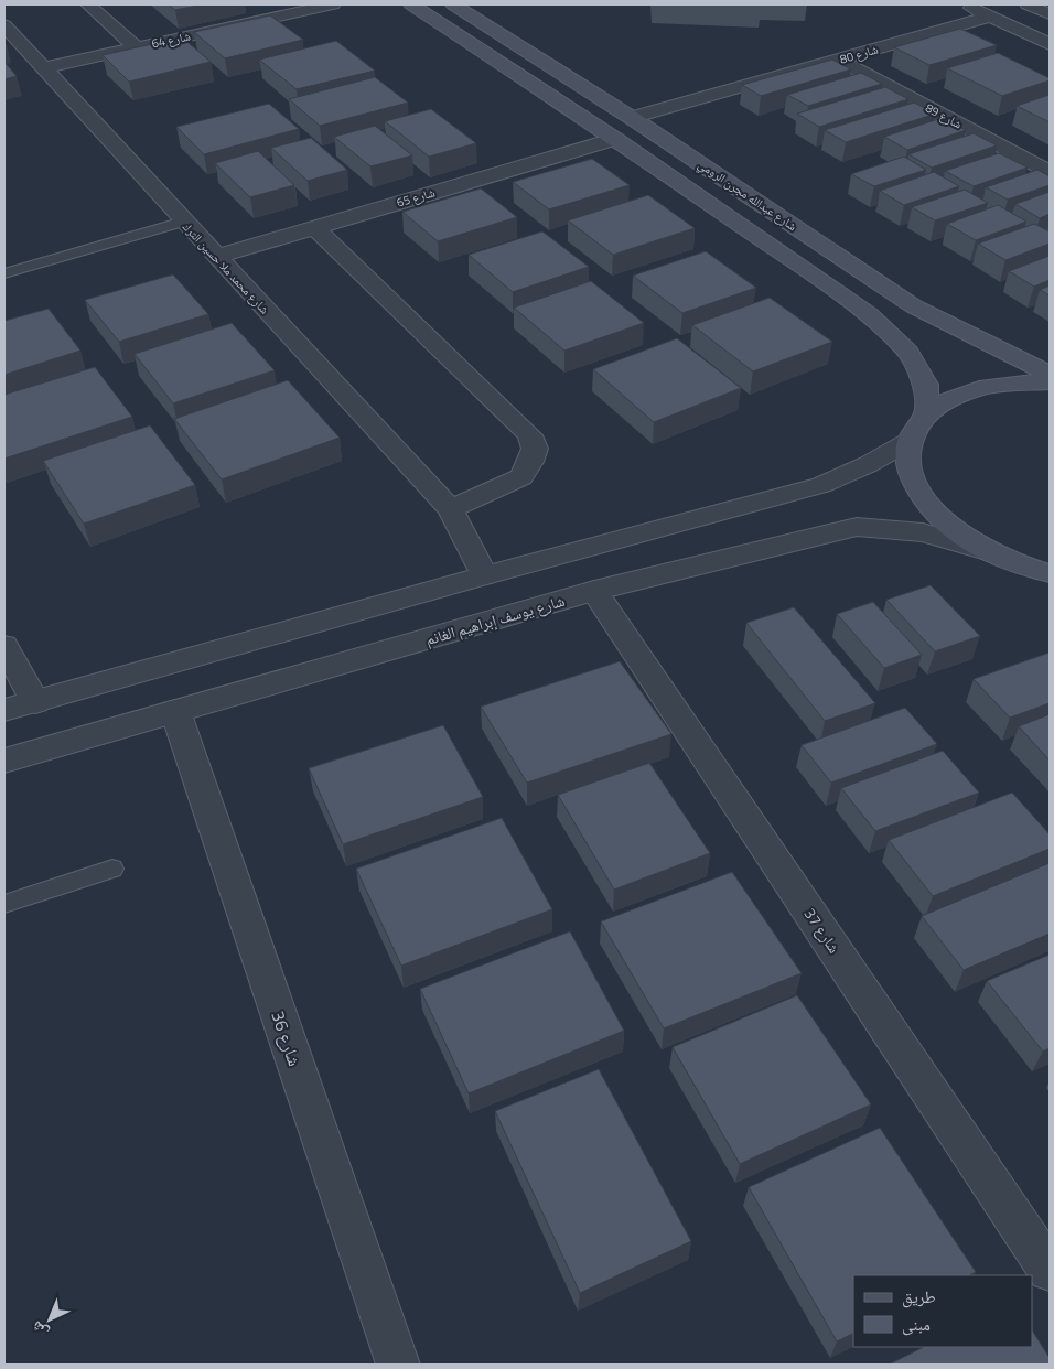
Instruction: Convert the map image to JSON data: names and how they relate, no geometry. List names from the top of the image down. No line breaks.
{"streets":{"main road":["شارع عبدالله مجرن الرومي"],"street":["شارع 64","شارع 80","شارع 89","شارع 65","شارع محمد ملا حسين الترك","شارع يوسف إبراهيم الغانم","شارع 37","شارع 36"]},"crossings":[["شارع 64","شارع محمد ملا حسين الترك"],["شارع 80","شارع 89"],["شارع 80","شارع عبدالله مجرن الرومي"],["شارع عبدالله مجرن الرومي","شارع 65"],["شارع 65","شارع محمد ملا حسين الترك"],["شارع يوسف إبراهيم الغانم","شارع 37"],["شارع يوسف إبراهيم الغانم","شارع 36"]],"legend":["طريق","مبنى"],"north":"bottom left"}
